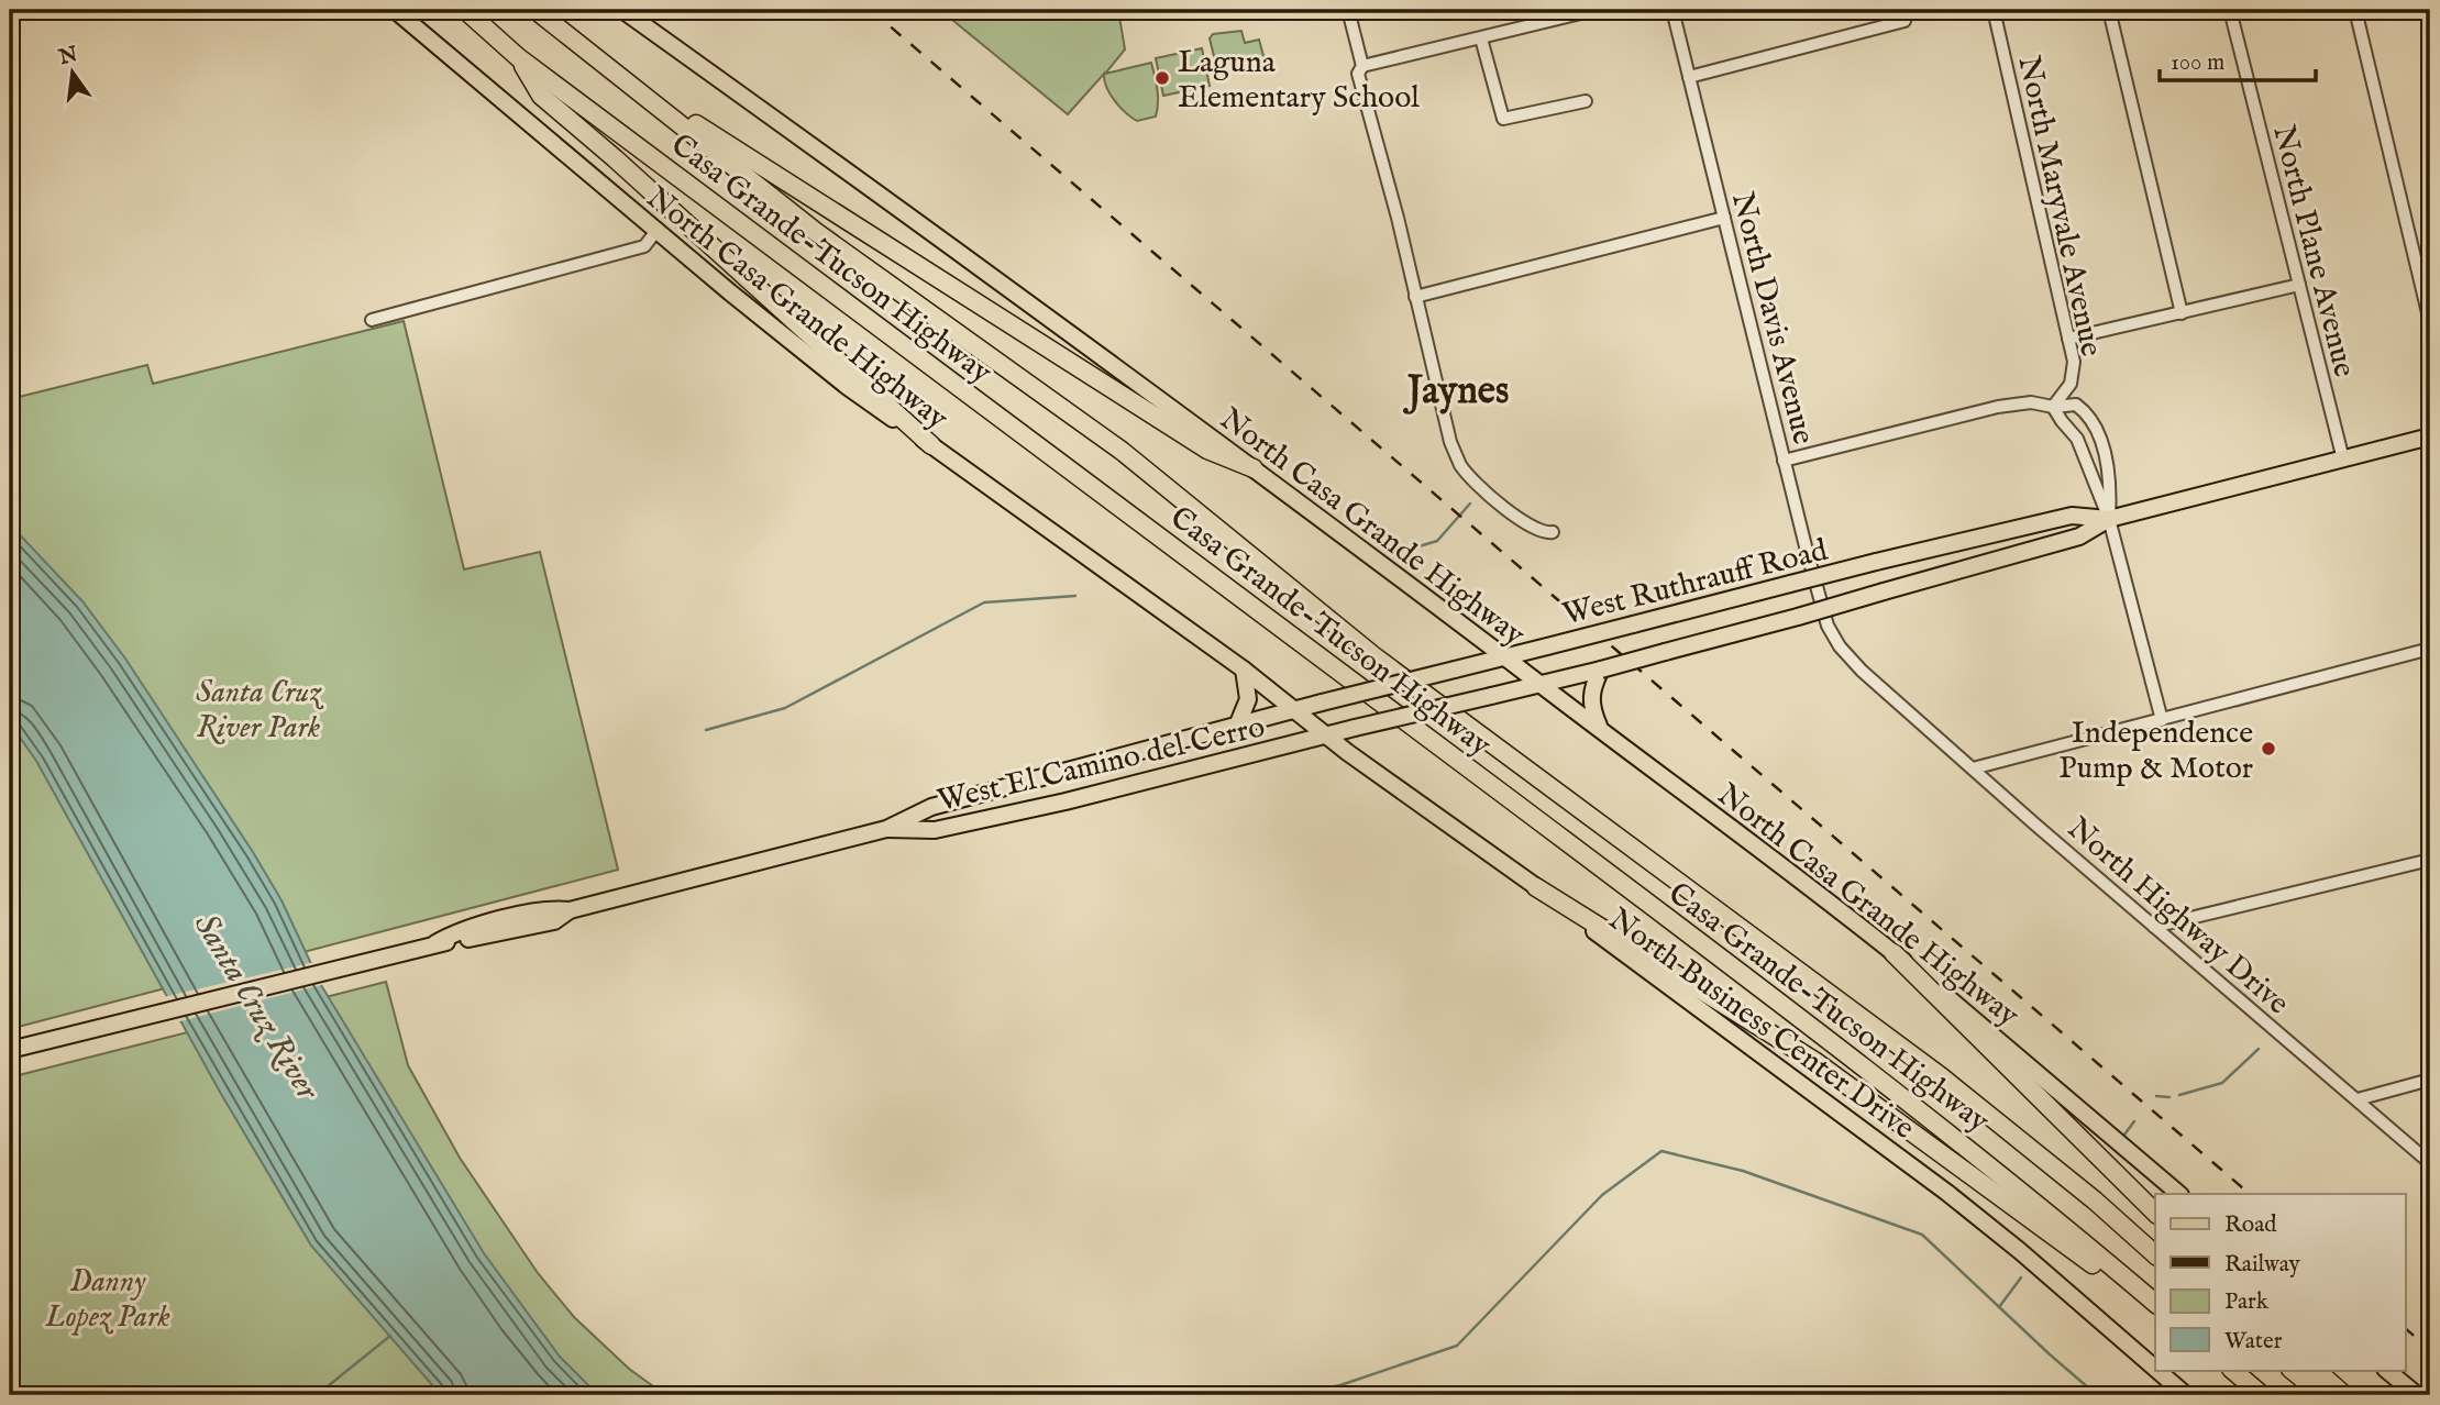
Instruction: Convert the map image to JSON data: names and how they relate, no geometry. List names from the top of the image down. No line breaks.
{"streets":{"highway":["Casa Grande-Tucson Highway"],"main road":["North Casa Grande Highway","West Ruthrauff Road","West El Camino del Cerro","North Business Center Drive"],"street":["North Maryvale Avenue","North Plane Avenue","North Davis Avenue","North Highway Drive"]},"crossings":[["North Plane Avenue","West Ruthrauff Road"],["North Casa Grande Highway","West Ruthrauff Road"],["North Casa Grande Highway","West El Camino del Cerro"],["North Casa Grande Highway","North Business Center Drive"],["North Davis Avenue","North Highway Drive"],["West Ruthrauff Road","West El Camino del Cerro"],["West Ruthrauff Road","North Business Center Drive"],["West El Camino del Cerro","North Business Center Drive"]],"districts":["Jaynes"],"water":["Santa Cruz River"],"parks":["Santa Cruz River Park","Danny Lopez Park"],"places":["Laguna Elementary School","Independence Pump & Motor"],"legend":["Road","Railway","Park","Water"],"scale_bar":"100 m","north":"top"}
